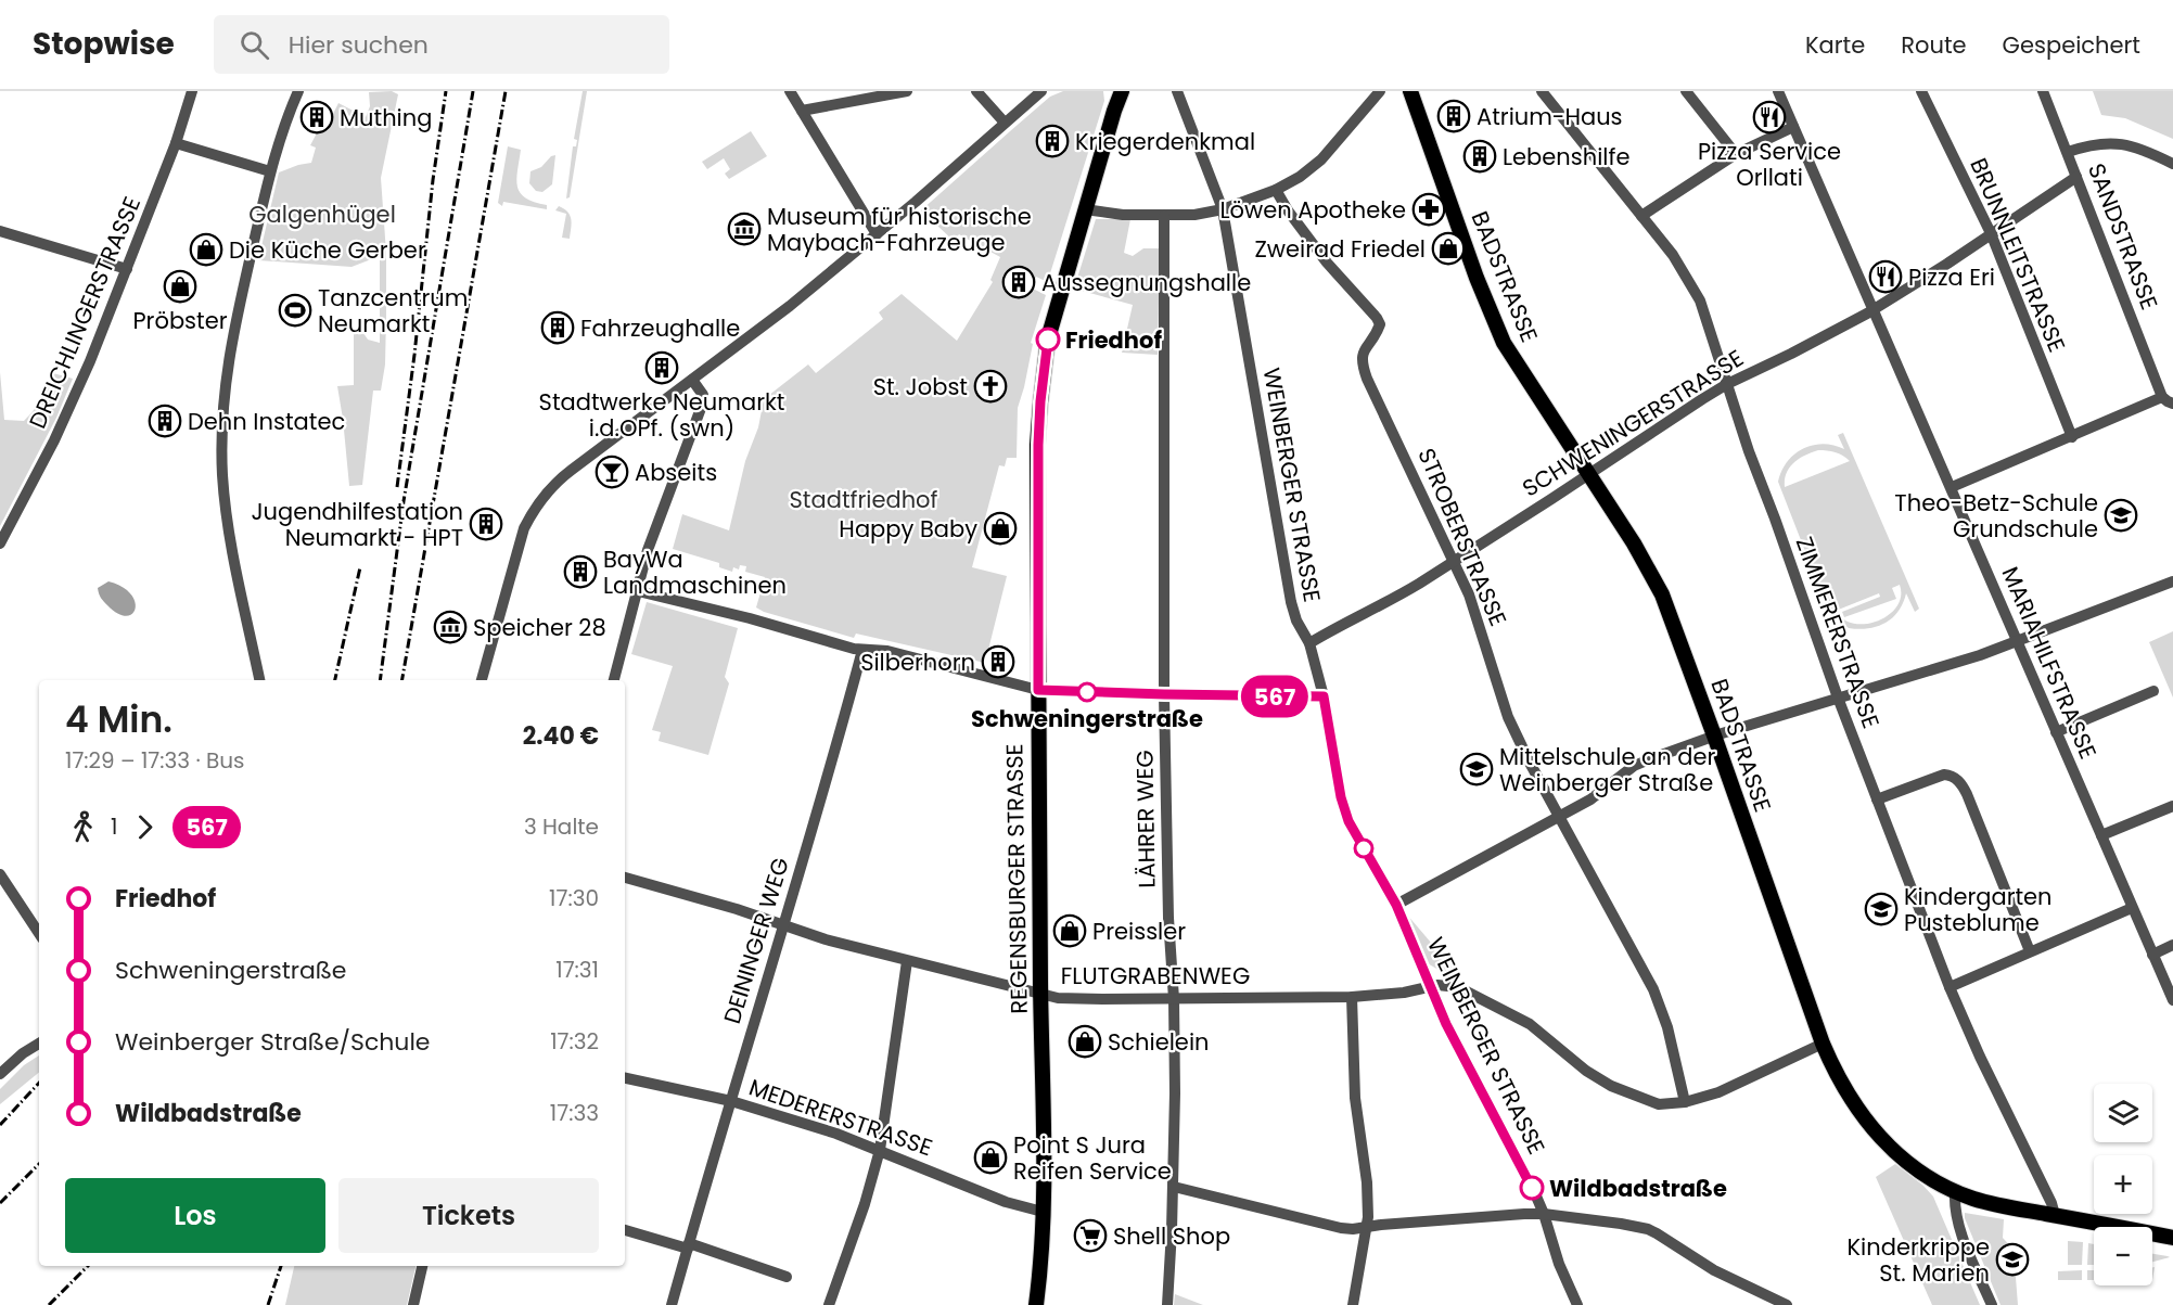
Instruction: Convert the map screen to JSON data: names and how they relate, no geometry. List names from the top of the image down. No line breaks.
{"streets":{"main road":["BADSTRASSE","REGENSBURGER STRASSE"],"street":["SANDSTRASSE","BRUNNLEITSTRASSE","DREICHLINGERSTRASSE","SCHWENINGERSTRASSE","WEINBERGER STRASSE","STROBERSTRASSE","ZIMMERERSTRASSE","MARIAHILFSTRASSE","LÄHRER WEG","DEININGER WEG","FLUTGRABENWEG","MEDERERSTRASSE"]},"crossings":[["SANDSTRASSE","SCHWENINGERSTRASSE"],["BRUNNLEITSTRASSE","SCHWENINGERSTRASSE"],["BADSTRASSE","SCHWENINGERSTRASSE"],["BADSTRASSE","ZIMMERERSTRASSE"],["BADSTRASSE","FLUTGRABENWEG"],["SCHWENINGERSTRASSE","WEINBERGER STRASSE"],["SCHWENINGERSTRASSE","STROBERSTRASSE"],["SCHWENINGERSTRASSE","ZIMMERERSTRASSE"],["SCHWENINGERSTRASSE","MARIAHILFSTRASSE"],["WEINBERGER STRASSE","FLUTGRABENWEG"],["STROBERSTRASSE","FLUTGRABENWEG"],["LÄHRER WEG","FLUTGRABENWEG"],["REGENSBURGER STRASSE","FLUTGRABENWEG"],["REGENSBURGER STRASSE","MEDERERSTRASSE"],["DEININGER WEG","FLUTGRABENWEG"],["DEININGER WEG","MEDERERSTRASSE"]],"parks":["Galgenhügel","Stadtfriedhof"],"places":{"building":["Atrium-Haus","Muthing","Kriegerdenkmal","Lebenshilfe","Aussegnungshalle","Fahrzeughalle","Stadtwerke Neumarkt i.d.OPf. (swn)","Dehn Instatec","Jugendhilfestation Neumarkt - HPT","BayWa Landmaschinen","Silberhorn"],"restaurant":["Pizza Service Orllati","Pizza Eri"],"pharmacy":["Löwen Apotheke"],"museum":["Museum für historische Maybach-Fahrzeuge","Speicher 28"],"shop":["Zweirad Friedel","Die Küche Gerber","Pröbster","Happy Baby","Preissler","Schielein","Point S Jura Reifen Service"],"sports":["Tanzcentrum Neumarkt"],"other":["Friedhof","Schweningerstraße","Wildbadstraße"],"church":["St. Jobst"],"bar":["Abseits"],"school or university":["Theo-Betz-Schule Grundschule","Mittelschule an der Weinberger Straße","Kindergarten Pusteblume","Kinderkrippe St. Marien"],"supermarket":["Shell Shop"]},"lines":["bus line 567"],"page":{"header":"Stopwise","search":"Hier suchen","nav":["Karte","Route","Gespeichert"],"on_map":"567","heading":["4 Min.","17:29 – 17:33 · Bus","2.40 €"],"legs":["1","567","3 Halte"],"list":[{"name":"Friedhof","value":"17:30"},{"name":"Schweningerstraße","value":"17:31"},{"name":"Weinberger Straße/Schule","value":"17:32"},{"name":"Wildbadstraße","value":"17:33"}],"map_buttons":["+","−"],"buttons":["Los","Tickets"]}}
